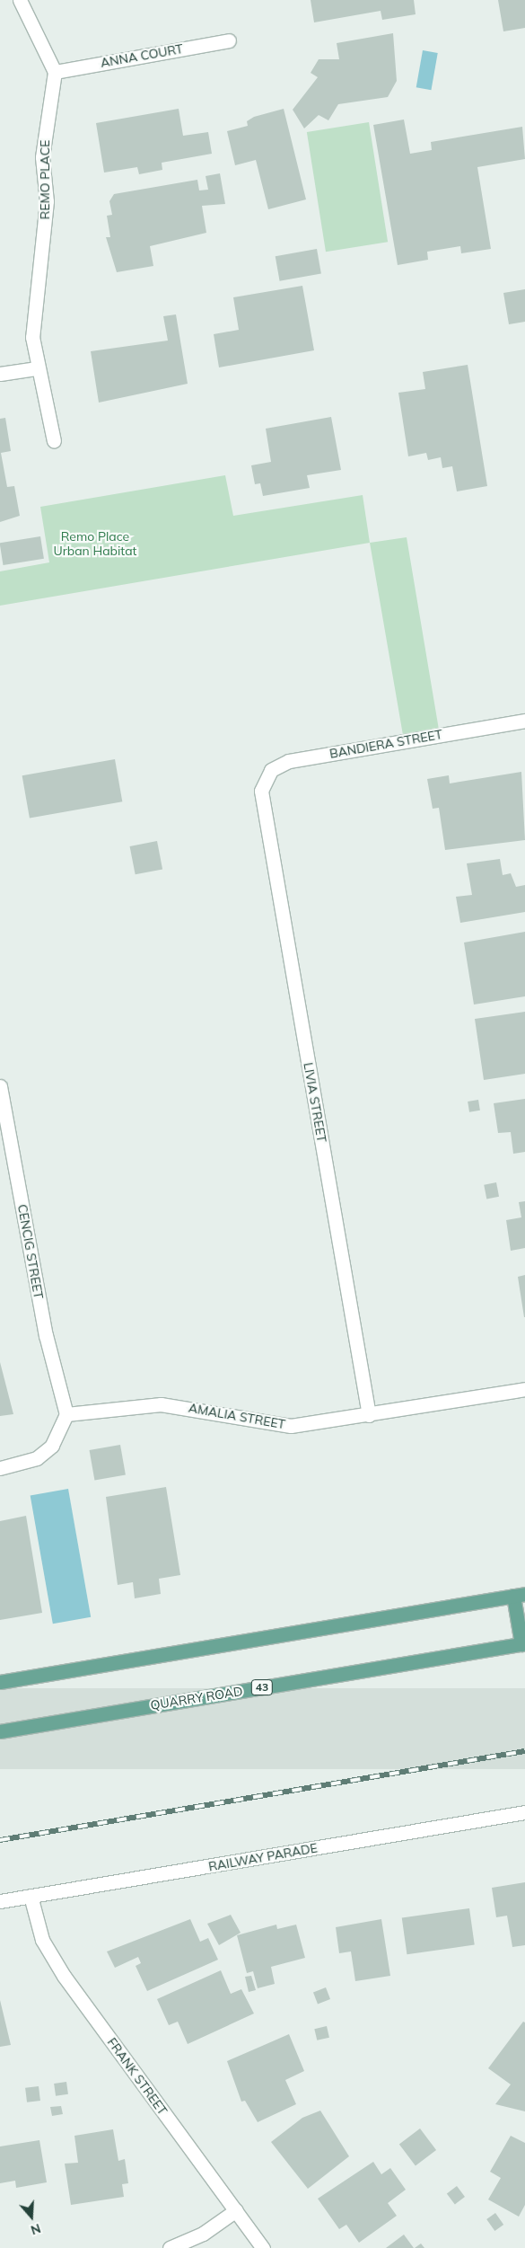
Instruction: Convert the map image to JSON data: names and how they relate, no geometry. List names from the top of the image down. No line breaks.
{"streets":{"main road":["43","QUARRY ROAD"],"street":["ANNA COURT","REMO PLACE","BANDIERA STREET","LIVIA STREET","CENCIG STREET","AMALIA STREET","RAILWAY PARADE","FRANK STREET"]},"crossings":[["ANNA COURT","REMO PLACE"],["BANDIERA STREET","LIVIA STREET"],["LIVIA STREET","AMALIA STREET"],["CENCIG STREET","AMALIA STREET"],["RAILWAY PARADE","FRANK STREET"]],"parks":["Remo Place Urban Habitat"],"north":"bottom"}
